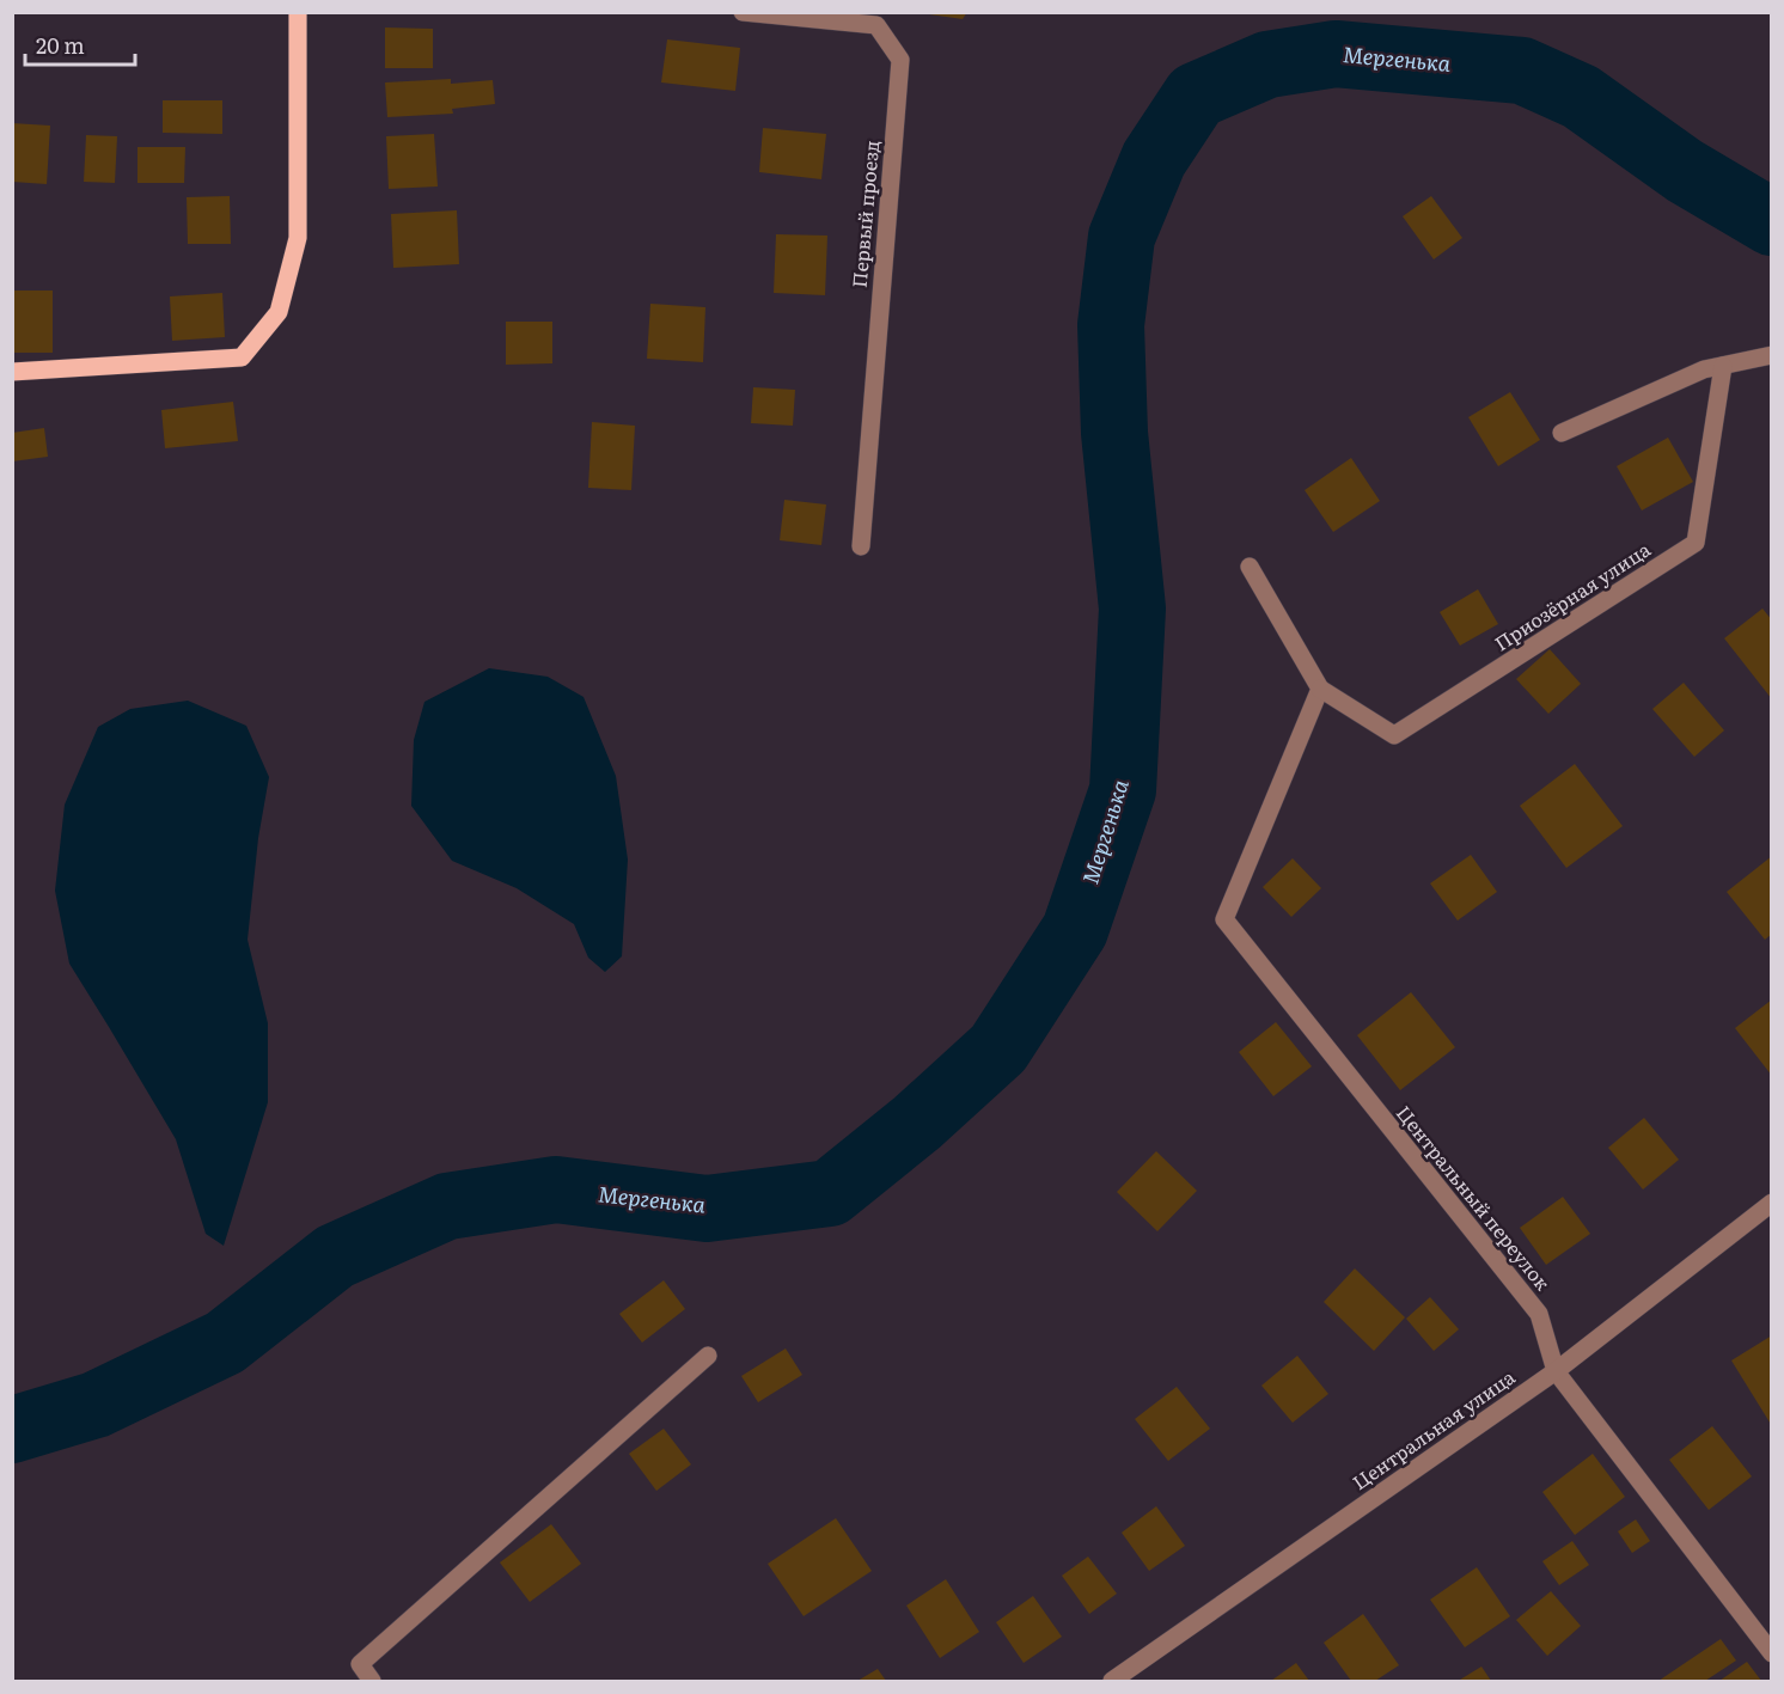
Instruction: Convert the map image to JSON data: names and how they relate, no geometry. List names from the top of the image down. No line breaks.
{"streets":{"street":["Первый проезд","Приозёрная улица","Центральный переулок","Центральная улица"]},"crossings":[["Приозёрная улица","Центральный переулок"],["Центральный переулок","Центральная улица"]],"water":["Мергенька"],"scale_bar":"20 m"}
